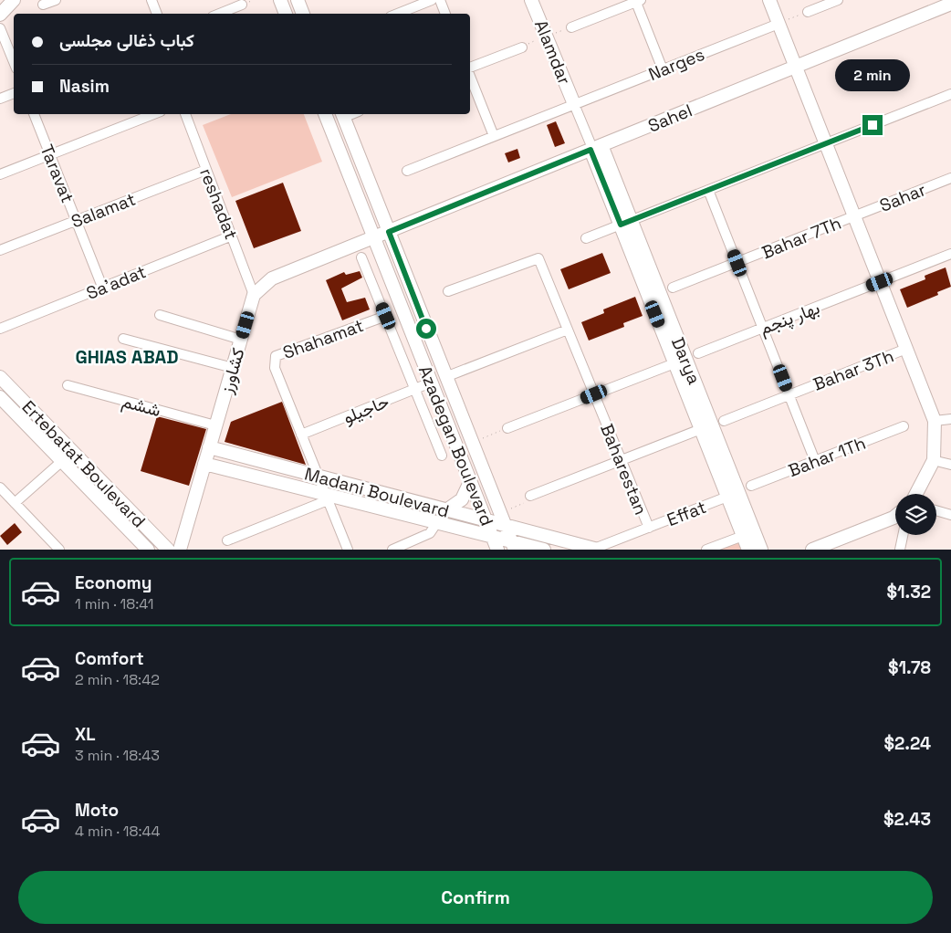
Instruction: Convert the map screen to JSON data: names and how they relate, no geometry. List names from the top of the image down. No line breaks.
{"streets":{"street":["Alamdar","Narges","Sahel","Taravat","Sahar","reshadat","Salamat","Bahar 7Th","Sa'adat","بهار پنجم","Shahamat","Darya","Bahar 3Th","کشاورز","ششم","حاجیلو","Azadegan Boulevard","Bahar 1Th","Ertebatat Boulevard","Baharestan","Madani Boulevard","Effat"]},"crossings":[["Alamdar","Narges"],["Sahel","Darya"],["Sahel","Azadegan Boulevard"],["Taravat","Salamat"],["Taravat","Sa'adat"],["Sahar","Bahar 7Th"],["reshadat","Salamat"],["reshadat","Sa'adat"],["reshadat","کشاورز"],["Shahamat","حاجیلو"],["Shahamat","Madani Boulevard"],["Darya","Bahar 3Th"],["Darya","Effat"],["Bahar 3Th","Baharestan"],["کشاورز","ششم"],["کشاورز","Madani Boulevard"],["حاجیلو","Azadegan Boulevard"],["Azadegan Boulevard","Madani Boulevard"],["Baharestan","Effat"],["Madani Boulevard","Effat"]],"districts":["GHIAS ABAD"],"page":{"banner":["کباب ذغالی مجلسی","Nasim"],"bubble":"2 min","list":[{"name":"Economy","note":"1 min · 18:41","value":"$1.32"},{"name":"Comfort","note":"2 min · 18:42","value":"$1.78"},{"name":"XL","note":"3 min · 18:43","value":"$2.24"},{"name":"Moto","note":"4 min · 18:44","value":"$2.43"}],"buttons":"Confirm"}}
